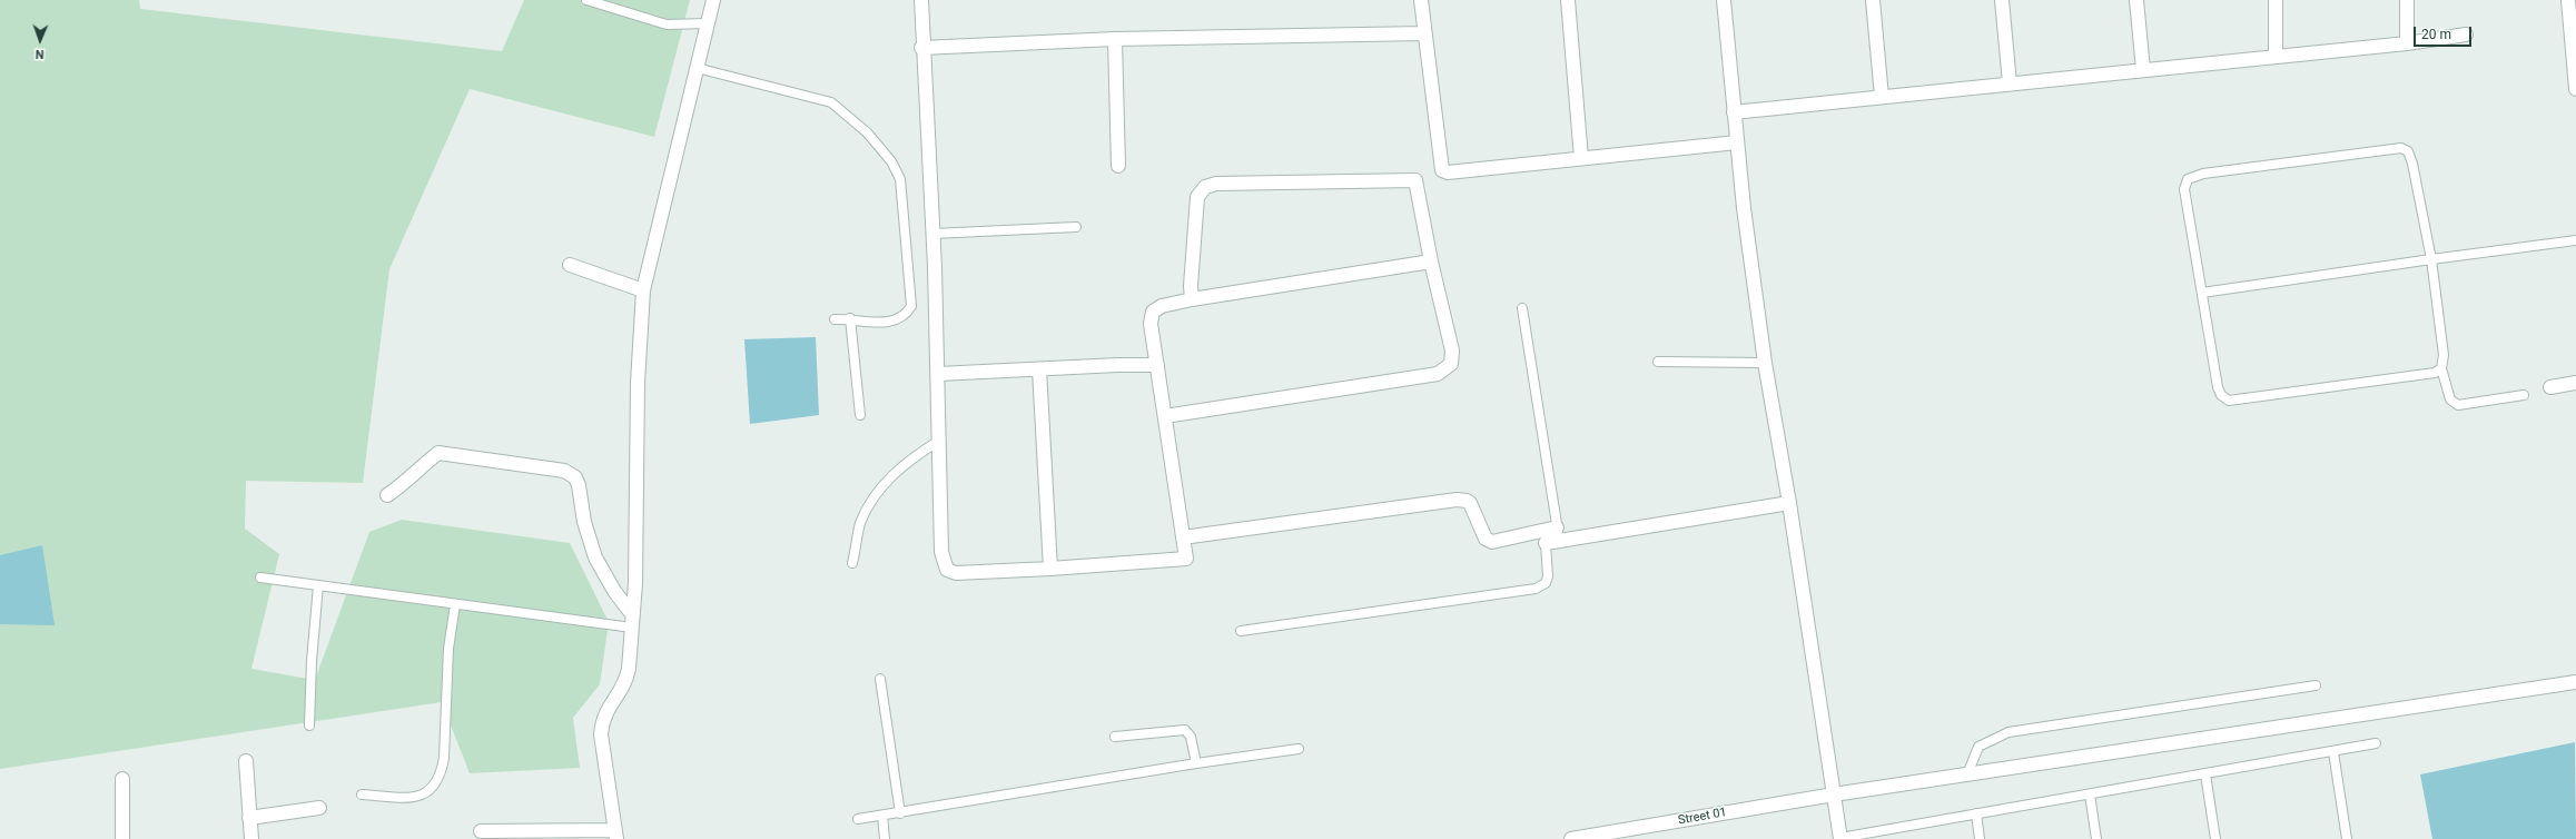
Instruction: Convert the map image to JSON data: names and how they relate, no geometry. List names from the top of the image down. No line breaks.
{"streets":{"street":["Street 01"]},"scale_bar":"20 m","north":"bottom"}
